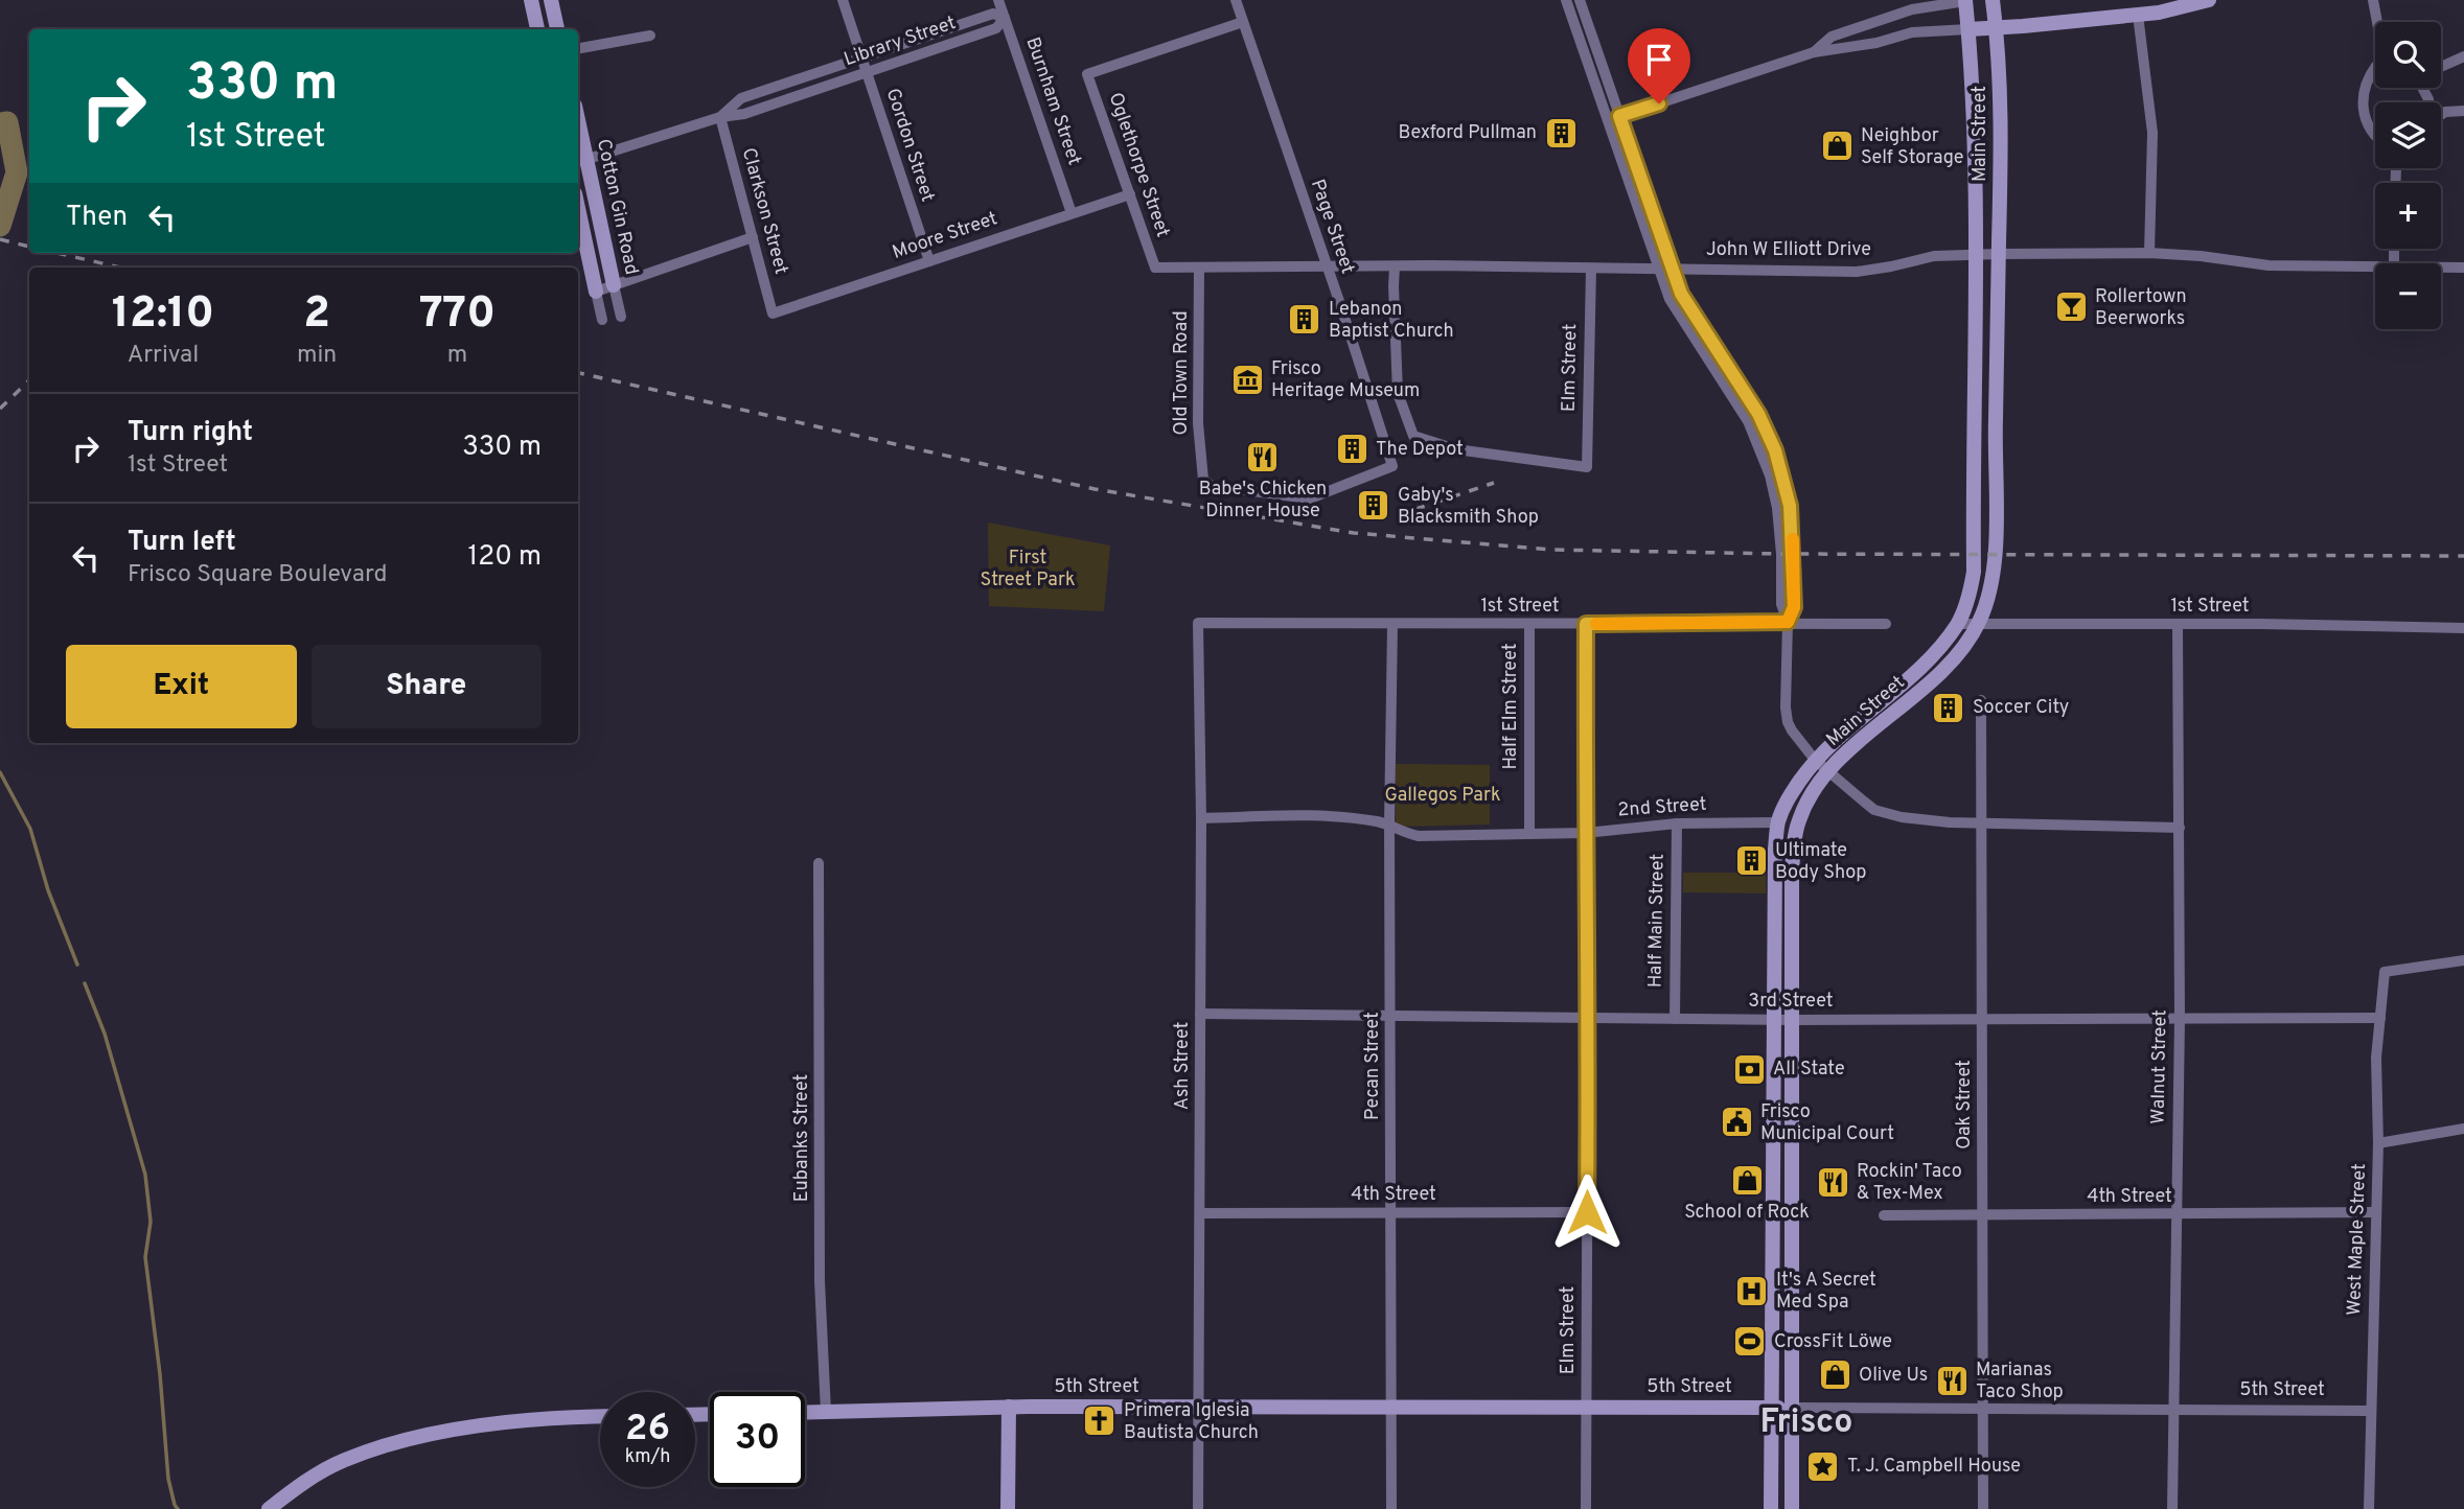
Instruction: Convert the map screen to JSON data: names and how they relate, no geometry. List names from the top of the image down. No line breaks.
{"streets":{"main road":["Main Street","Cotton Gin Road","5th Street"],"street":["Library Street","Burnham Street","Gordon Street","Oglethorpe Street","Clarkson Street","Page Street","Moore Street","John W Elliott Drive","Elm Street","Old Town Road","1st Street","Half Elm Street","2nd Street","Half Main Street","3rd Street","Ash Street","Pecan Street","Walnut Street","Oak Street","Eubanks Street","4th Street","West Maple Street"]},"crossings":[["Library Street","Burnham Street"],["Library Street","Gordon Street"],["Library Street","Cotton Gin Road"],["Library Street","Clarkson Street"],["Burnham Street","Moore Street"],["Main Street","John W Elliott Drive"],["Main Street","1st Street"],["Main Street","2nd Street"],["Main Street","3rd Street"],["Main Street","5th Street"],["Gordon Street","Moore Street"],["Oglethorpe Street","Page Street"],["Oglethorpe Street","Moore Street"],["Oglethorpe Street","John W Elliott Drive"],["Clarkson Street","Moore Street"],["Page Street","John W Elliott Drive"],["Page Street","Old Town Road"],["John W Elliott Drive","Elm Street"],["John W Elliott Drive","Old Town Road"],["Elm Street","1st Street"],["Elm Street","2nd Street"],["Elm Street","3rd Street"],["Elm Street","4th Street"],["Elm Street","5th Street"],["1st Street","Half Elm Street"],["1st Street","Ash Street"],["1st Street","Pecan Street"],["1st Street","Walnut Street"],["Half Elm Street","2nd Street"],["2nd Street","Half Main Street"],["2nd Street","Ash Street"],["2nd Street","Pecan Street"],["Half Main Street","3rd Street"],["3rd Street","Ash Street"],["3rd Street","Pecan Street"],["3rd Street","Walnut Street"],["3rd Street","Oak Street"],["3rd Street","West Maple Street"],["Ash Street","4th Street"],["Ash Street","5th Street"],["Pecan Street","4th Street"],["Pecan Street","5th Street"],["Walnut Street","4th Street"],["Walnut Street","5th Street"],["Oak Street","4th Street"],["Oak Street","5th Street"],["Eubanks Street","5th Street"],["4th Street","West Maple Street"],["West Maple Street","5th Street"]],"districts":["Frisco"],"parks":["First Street Park","Gallegos Park"],"places":{"building":["Bexford Pullman","Lebanon Baptist Church","The Depot","Gaby's Blacksmith Shop","Soccer City","Ultimate Body Shop"],"shop":["Neighbor Self Storage","School of Rock","Olive Us"],"bar":["Rollertown Beerworks"],"museum":["Frisco Heritage Museum"],"restaurant":["Babe's Chicken Dinner House","Rockin' Taco & Tex-Mex","Marianas Taco Shop"],"bank":["All State"],"public building":["Frisco Municipal Court"],"hospital":["It's A Secret Med Spa"],"sports":["CrossFit Löwe"],"church":["Primera Iglesia Bautista Church"],"place":["T. J. Campbell House"]},"page":{"map_buttons":["+","−"],"turn":["330 m","1st Street"],"then":"Then","eta":["12:10","Arrival","2","min","770","m"],"list":[{"name":"Turn right","note":"1st Street","value":"330 m"},{"name":"Turn left","note":"Frisco Square Boulevard","value":"120 m"}],"buttons":["Exit","Share"],"speed":"26 km/h","limit":"30"}}
